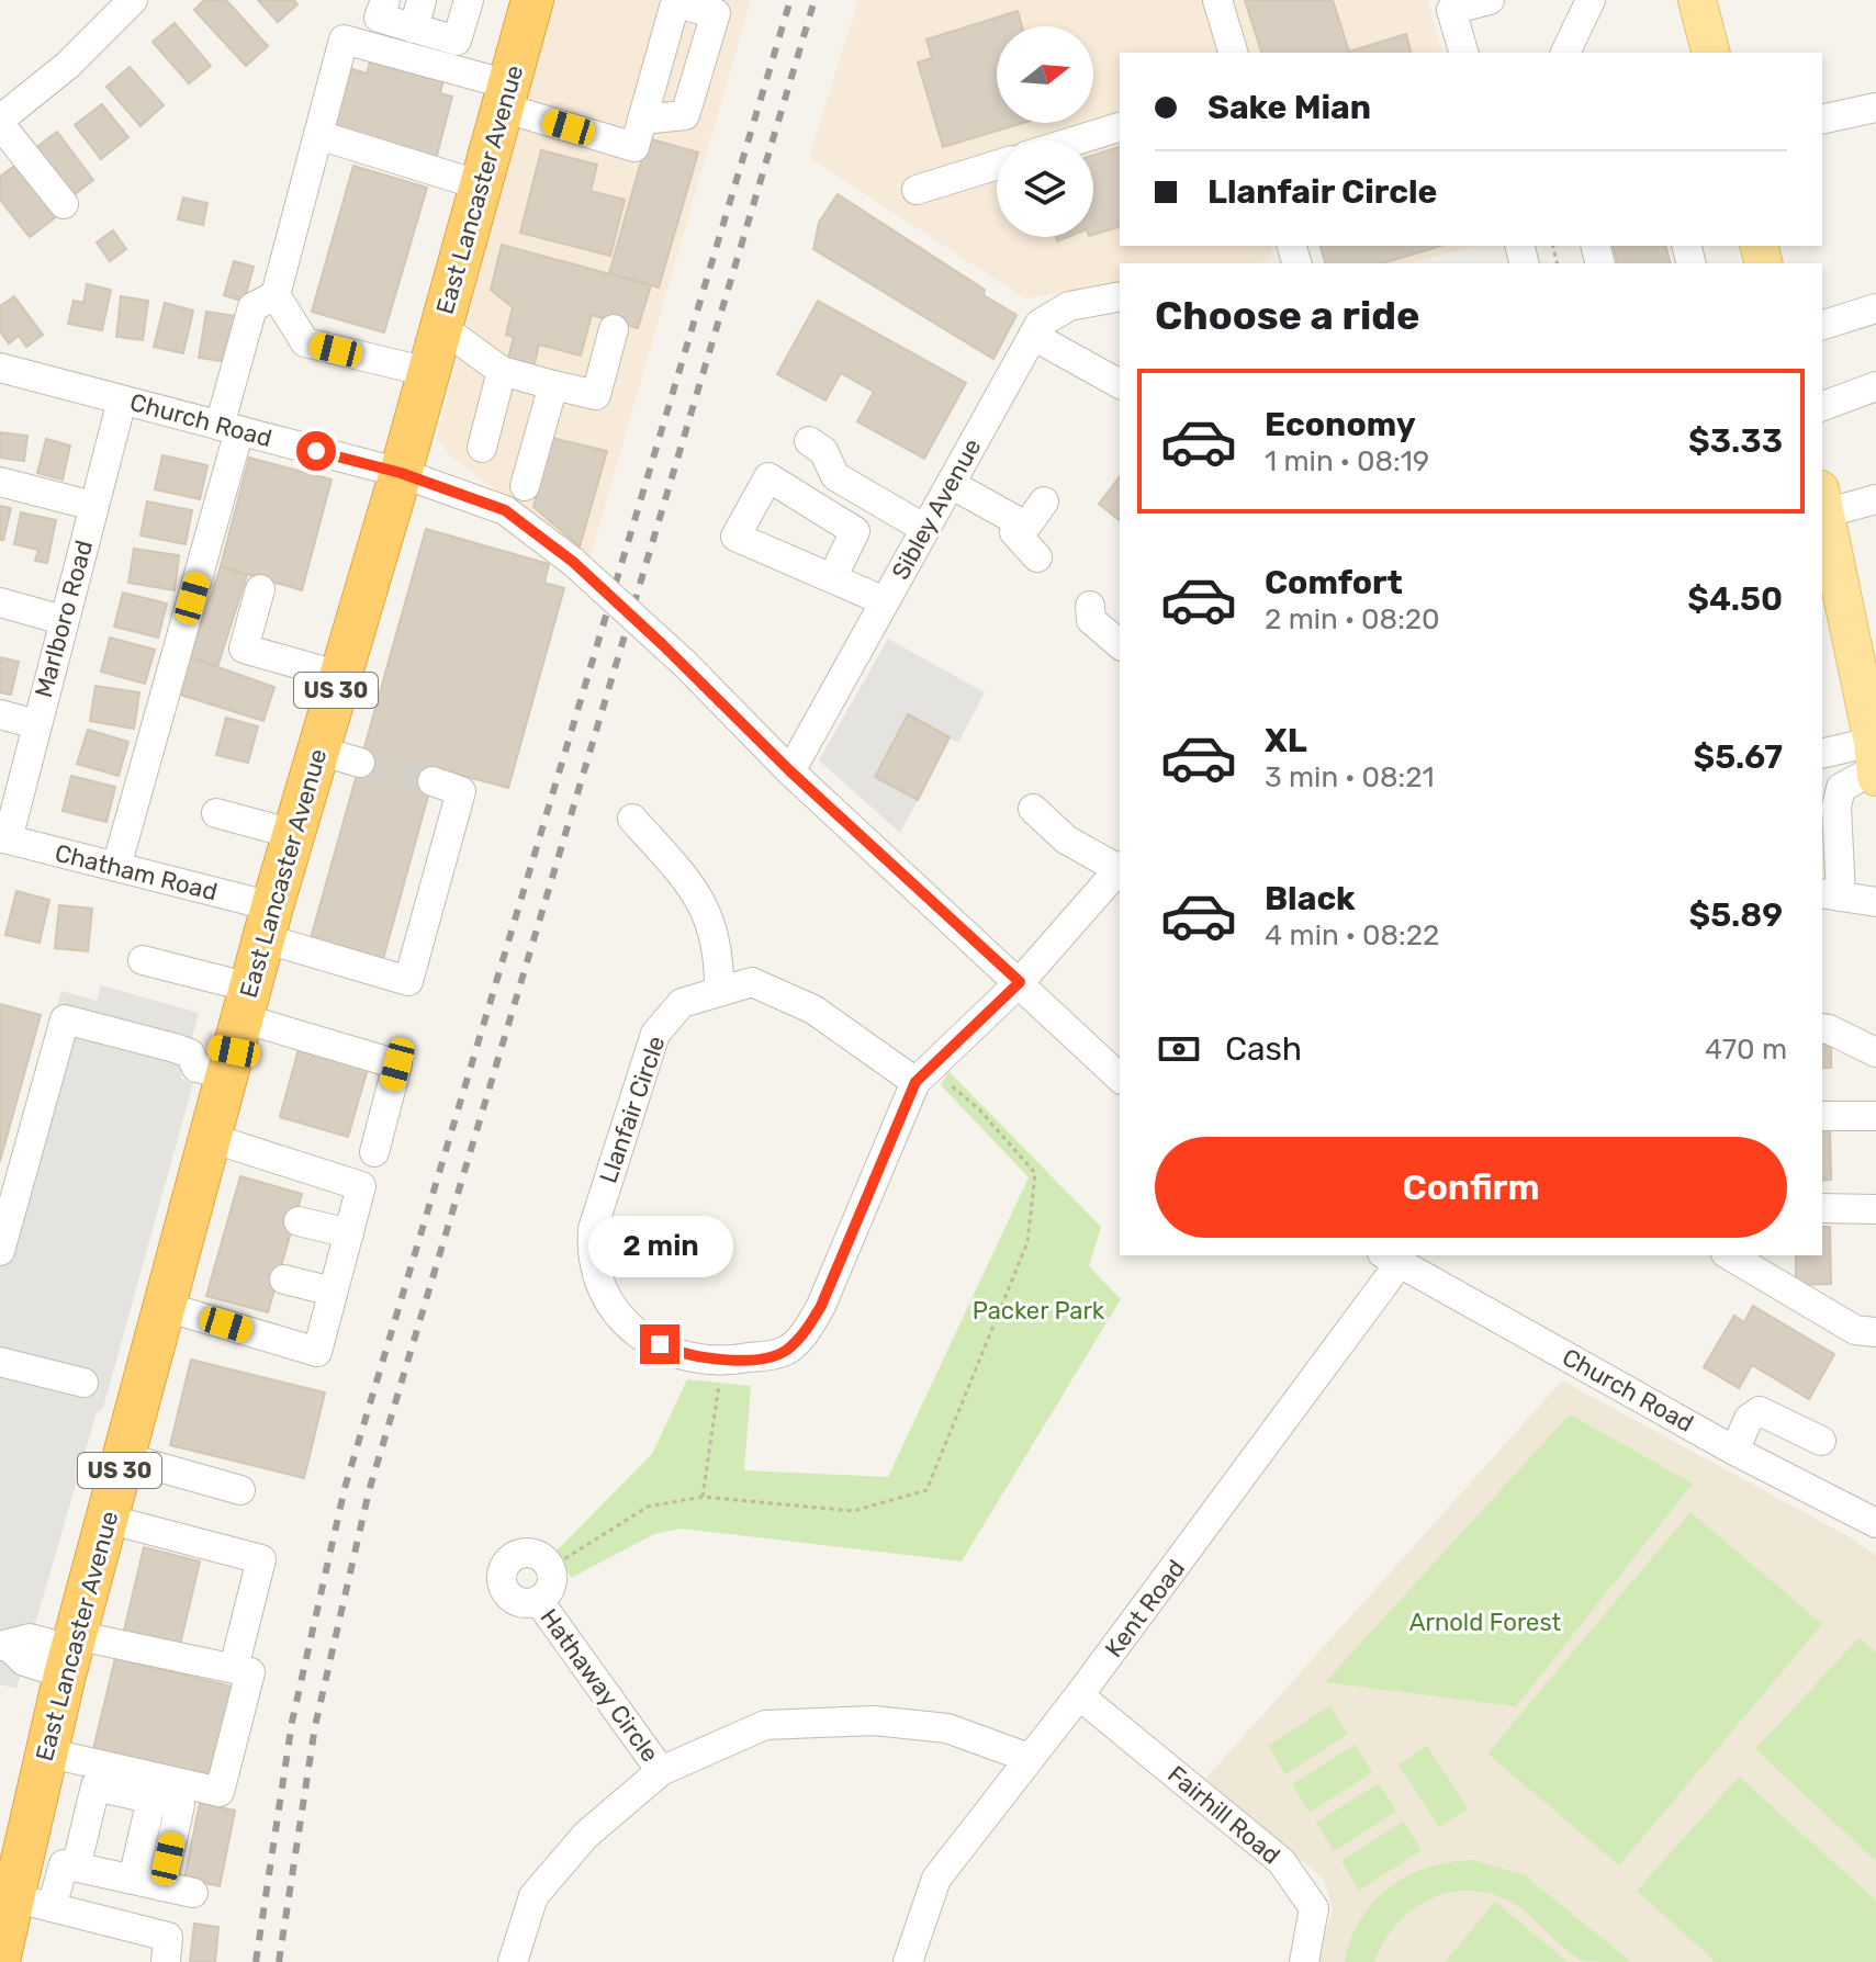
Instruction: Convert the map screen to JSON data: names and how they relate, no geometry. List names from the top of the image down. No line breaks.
{"streets":{"highway":["East Lancaster Avenue","US 30"],"street":["Church Road","Sibley Avenue","Marlboro Road","Chatham Road","Llanfair Circle","Kent Road","Hathaway Circle","Fairhill Road"]},"crossings":[["East Lancaster Avenue","Church Road"],["East Lancaster Avenue","Chatham Road"],["Church Road","Sibley Avenue"],["Church Road","Marlboro Road"],["Church Road","Llanfair Circle"],["Church Road","Kent Road"],["Marlboro Road","Chatham Road"],["Kent Road","Fairhill Road"]],"parks":["Packer Park","Arnold Forest"],"north":"right","page":{"banner":["Sake Mian","Llanfair Circle"],"heading":"Choose a ride","list":[{"name":"Economy","note":"1 min · 08:19","value":"$3.33"},{"name":"Comfort","note":"2 min · 08:20","value":"$4.50"},{"name":"XL","note":"3 min · 08:21","value":"$5.67"},{"name":"Black","note":"4 min · 08:22","value":"$5.89"}],"pay":["Cash","470 m"],"buttons":"Confirm","bubble":"2 min"}}
